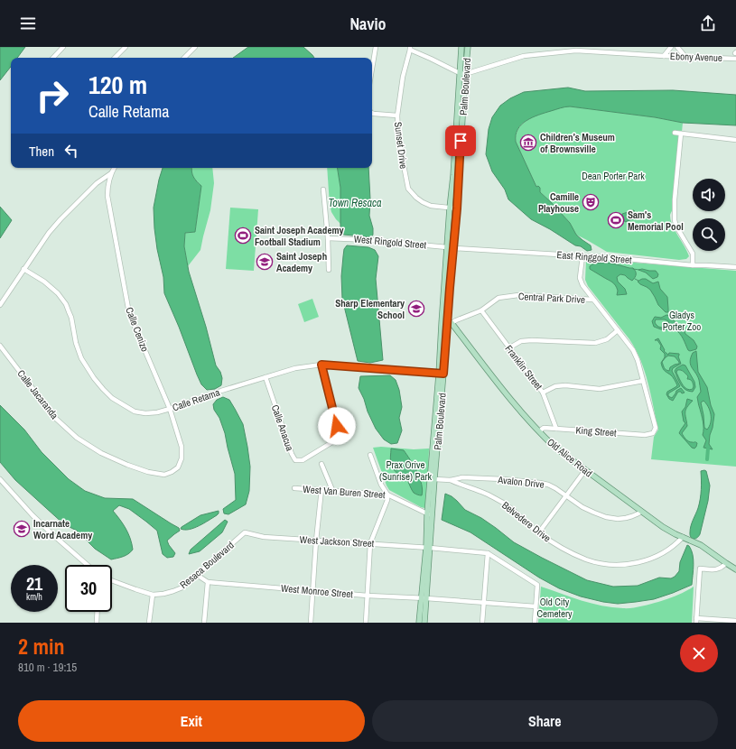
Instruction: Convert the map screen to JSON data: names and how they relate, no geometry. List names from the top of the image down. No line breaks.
{"streets":{"main road":["Palm Boulevard","Old Alice Road"],"street":["Ebony Avenue","Sunset Drive","West Ringold Street","East Ringgold Street","Central Park Drive","Calle Cenizo","Franklin Street","Calle Jacaranda","Calle Retama","Calle Anacua","King Street","Avalon Drive","West Van Buren Street","Belvedere Drive","West Jackson Street","Resaca Boulevard","West Monroe Street"]},"crossings":[["Ebony Avenue","Palm Boulevard"],["Palm Boulevard","Sunset Drive"],["Palm Boulevard","West Ringold Street"],["Palm Boulevard","East Ringgold Street"],["Palm Boulevard","Central Park Drive"],["Palm Boulevard","Calle Retama"],["Palm Boulevard","Old Alice Road"],["Palm Boulevard","Avalon Drive"],["Palm Boulevard","West Van Buren Street"],["Palm Boulevard","West Jackson Street"],["Palm Boulevard","West Monroe Street"],["West Ringold Street","East Ringgold Street"],["Central Park Drive","Franklin Street"],["Central Park Drive","Old Alice Road"],["Calle Cenizo","Calle Jacaranda"],["Calle Cenizo","Calle Retama"],["Franklin Street","King Street"],["Calle Retama","Calle Anacua"],["King Street","Old Alice Road"],["Old Alice Road","Avalon Drive"],["Old Alice Road","Belvedere Drive"],["Avalon Drive","Belvedere Drive"],["West Jackson Street","Resaca Boulevard"]],"water":["Town Resaca"],"parks":["Dean Porter Park","Gladys Porter Zoo","Prax Orive (Sunrise) Park","Old City Cemetery"],"places":{"museum":["Children’s Museum of Brownsville"],"theatre":["Camille Playhouse"],"sports":["Sam's Memorial Pool","Saint Joseph Academy Football Stadium"],"school or university":["Saint Joseph Academy","Sharp Elementary School","Incarnate Word Academy"]},"page":{"header":"Navio","turn":["120 m","Calle Retama"],"then":"Then","speed":"21 km/h","limit":"30","heading":["2 min","810 m · 19:15"],"buttons":["Exit","Share"]}}
